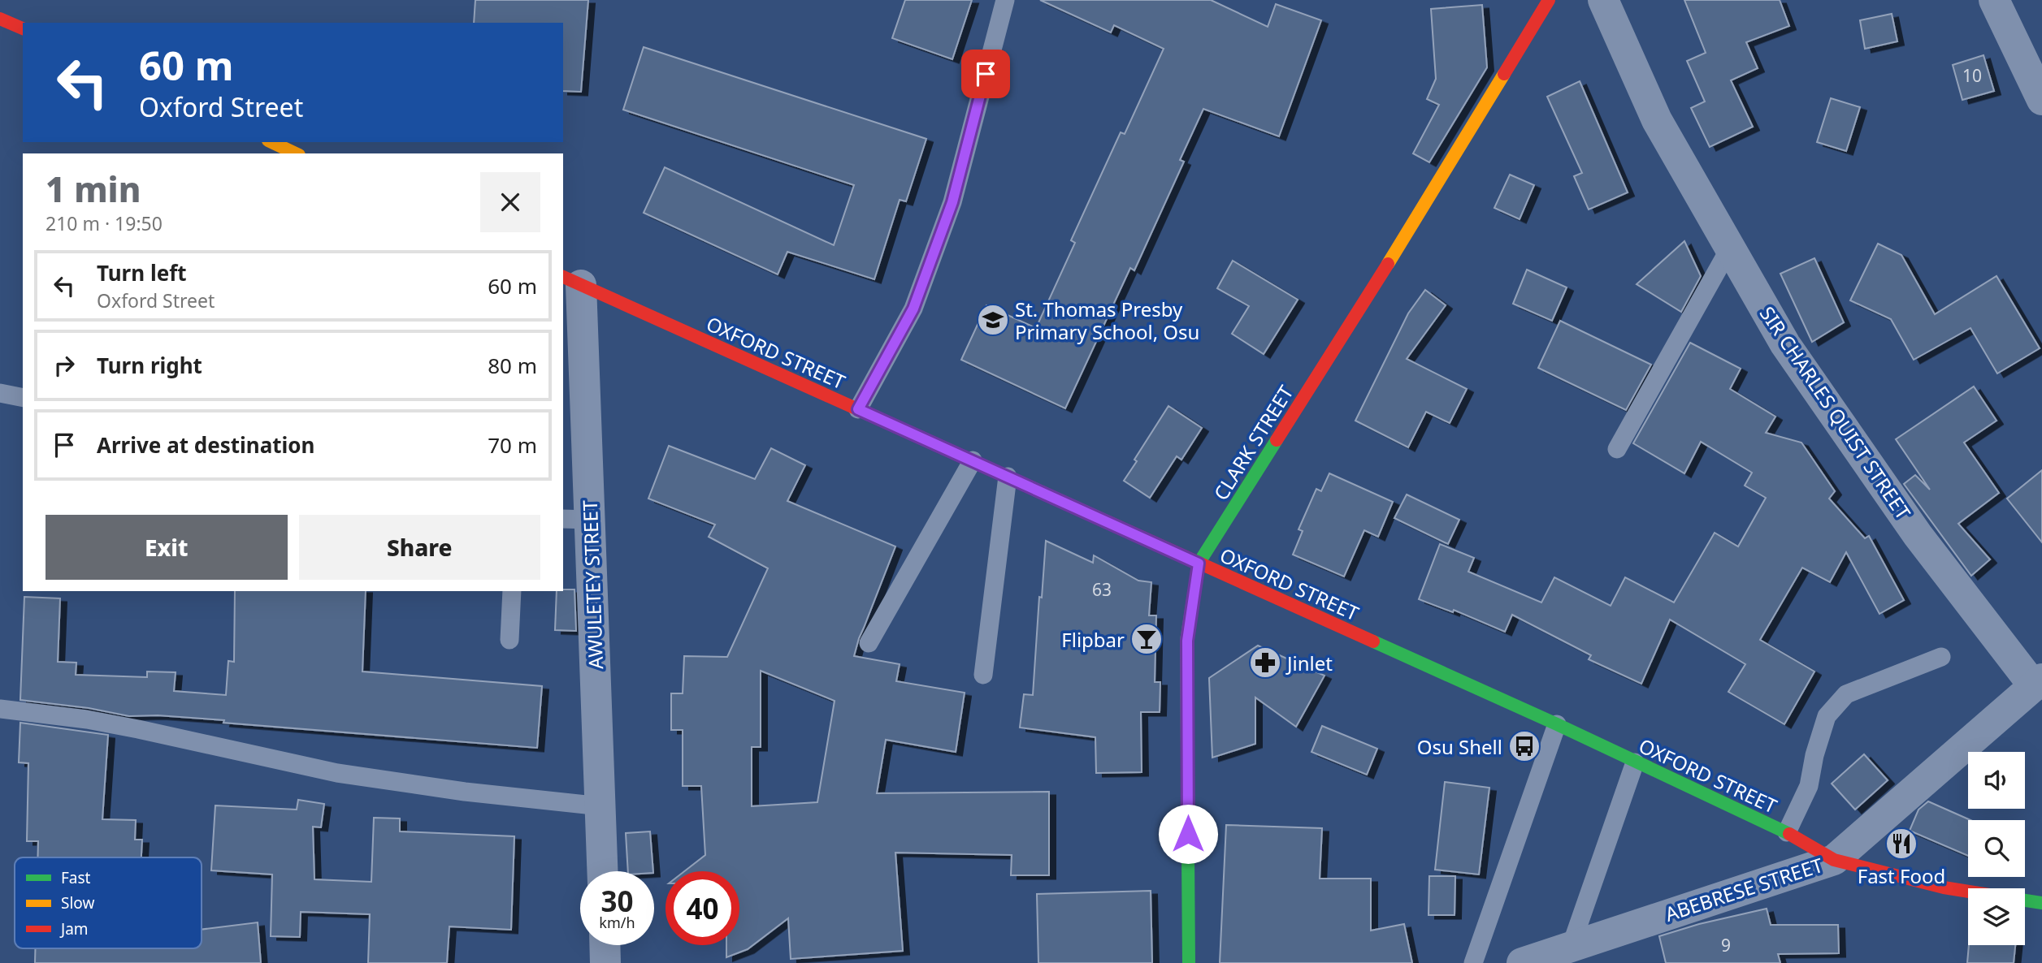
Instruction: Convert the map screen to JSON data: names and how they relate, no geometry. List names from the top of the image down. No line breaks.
{"streets":{"main road":["OXFORD STREET","CLARK STREET"],"street":["SIR CHARLES QUIST STREET","AWULETEY STREET","ABEBRESE STREET"]},"crossings":[["OXFORD STREET","CLARK STREET"],["OXFORD STREET","AWULETEY STREET"],["OXFORD STREET","ABEBRESE STREET"],["SIR CHARLES QUIST STREET","ABEBRESE STREET"]],"places":{"school or university":["St. Thomas Presby Primary School, Osu"],"bar":["Flipbar"],"pharmacy":["Jinlet"],"bus stop":["Osu Shell"],"restaurant":["Fast Food"]},"house_numbers":["10","63","9"],"legend":["Fast","Slow","Jam"],"page":{"turn":["60 m","Oxford Street"],"heading":["1 min","210 m · 19:50"],"list":[{"name":"Turn left","note":"Oxford Street","value":"60 m"},{"name":"Turn right","value":"80 m"},{"name":"Arrive at destination","value":"70 m"}],"buttons":["Exit","Share"],"speed":"30 km/h","limit":"40"}}
